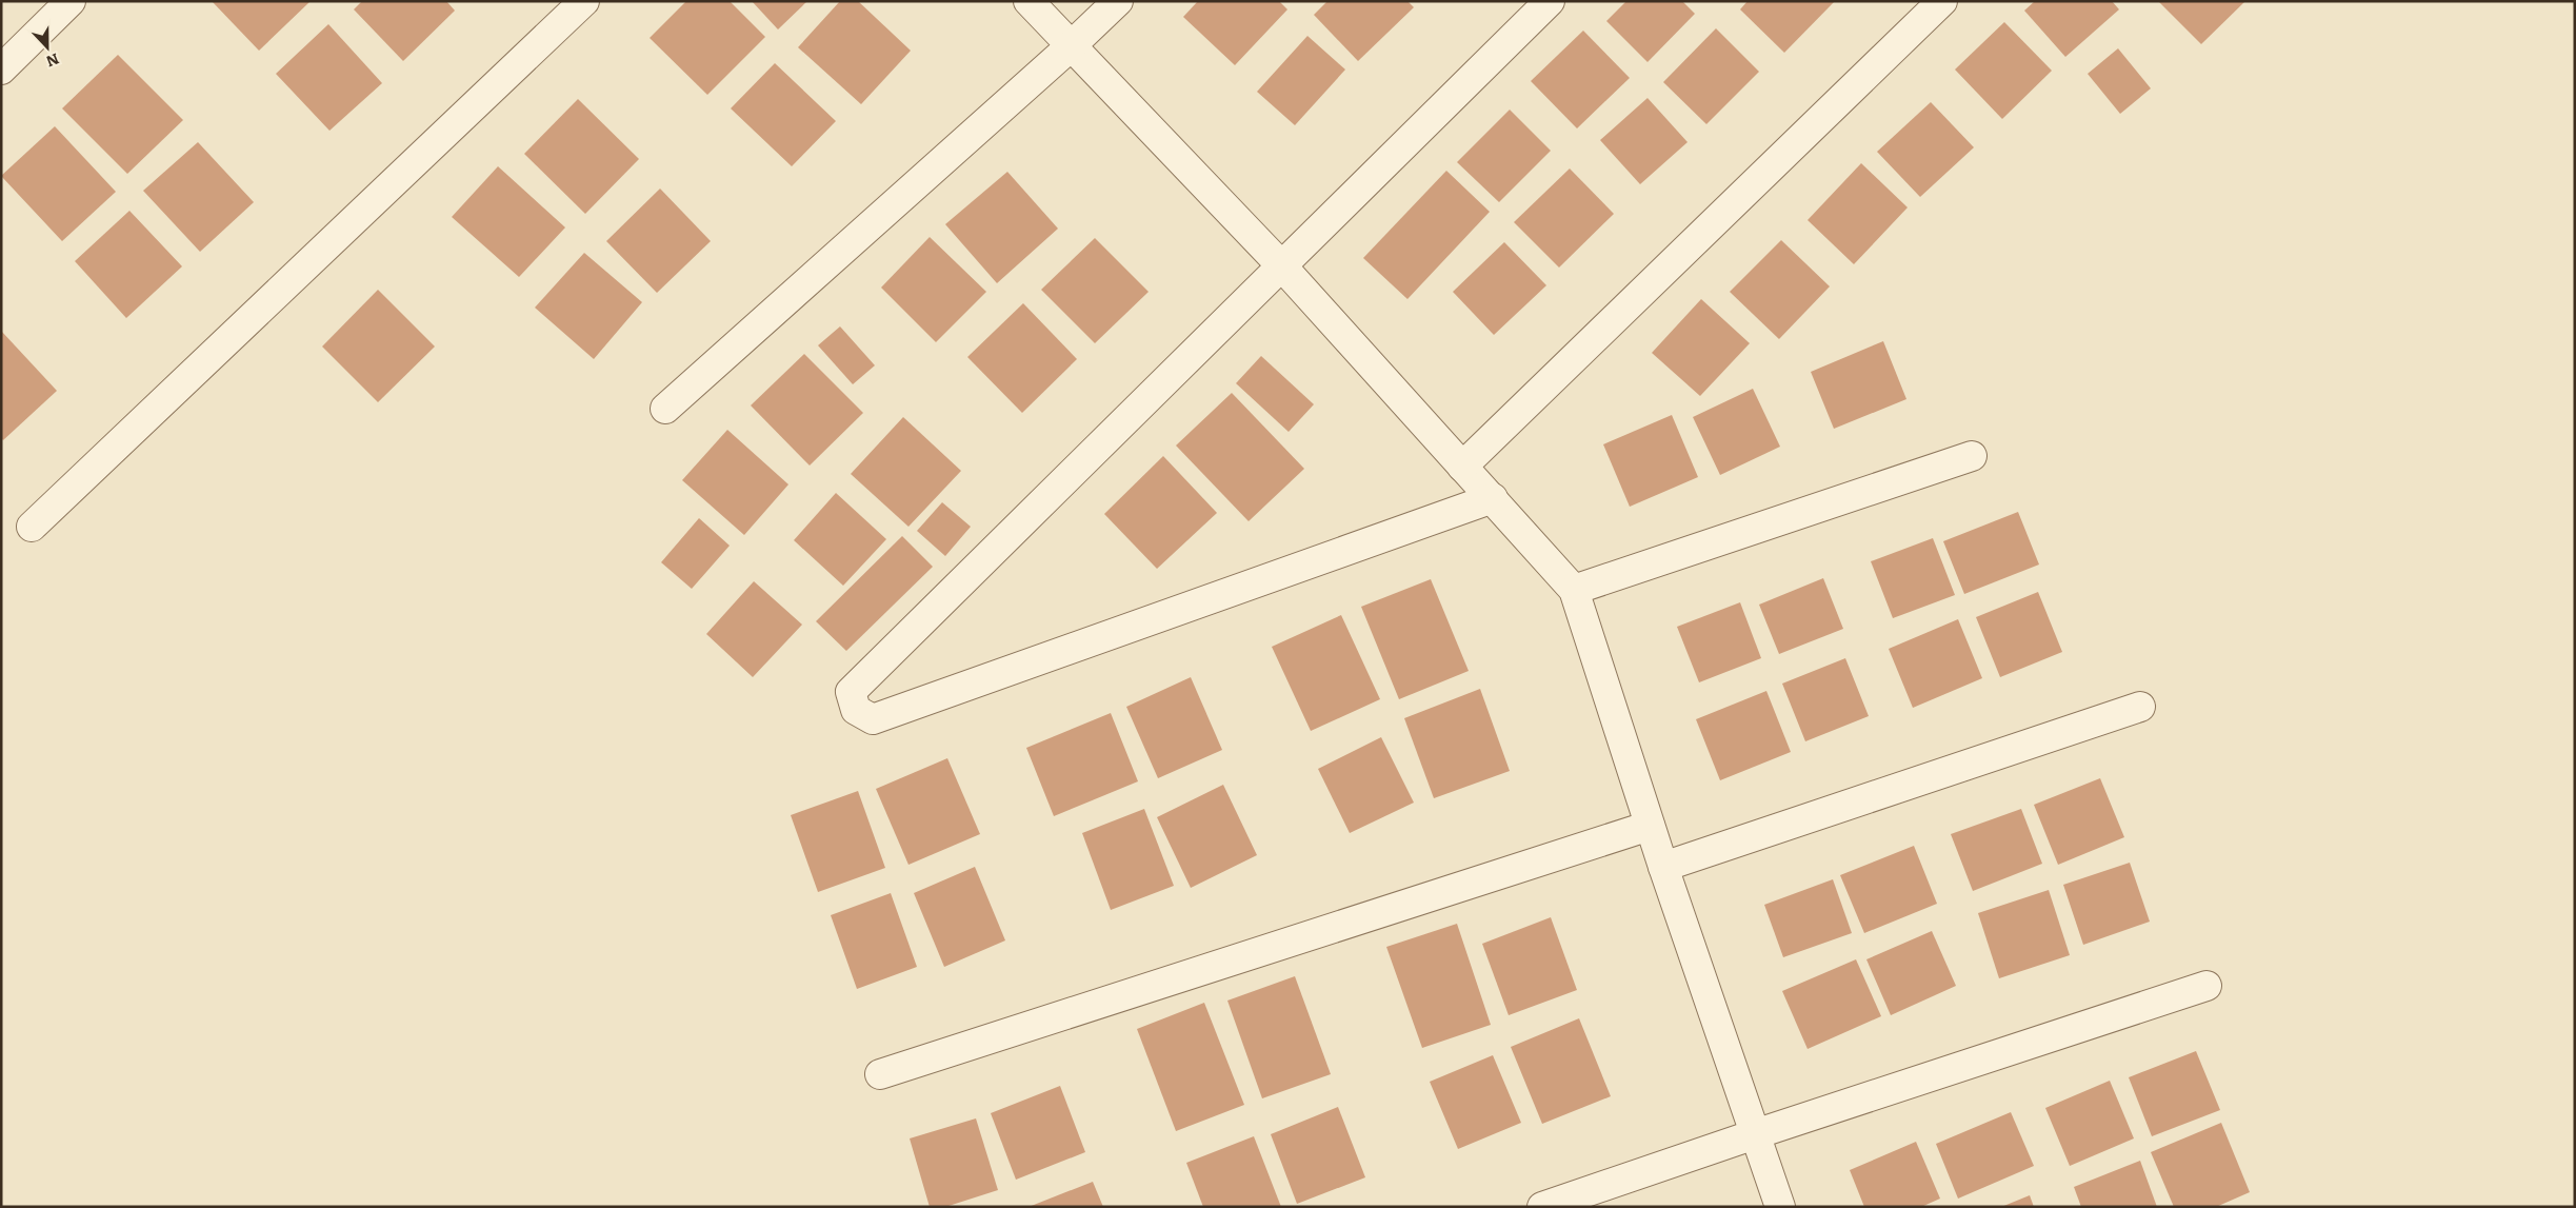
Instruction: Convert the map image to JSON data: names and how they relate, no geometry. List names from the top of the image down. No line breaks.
{"north":"bottom"}
